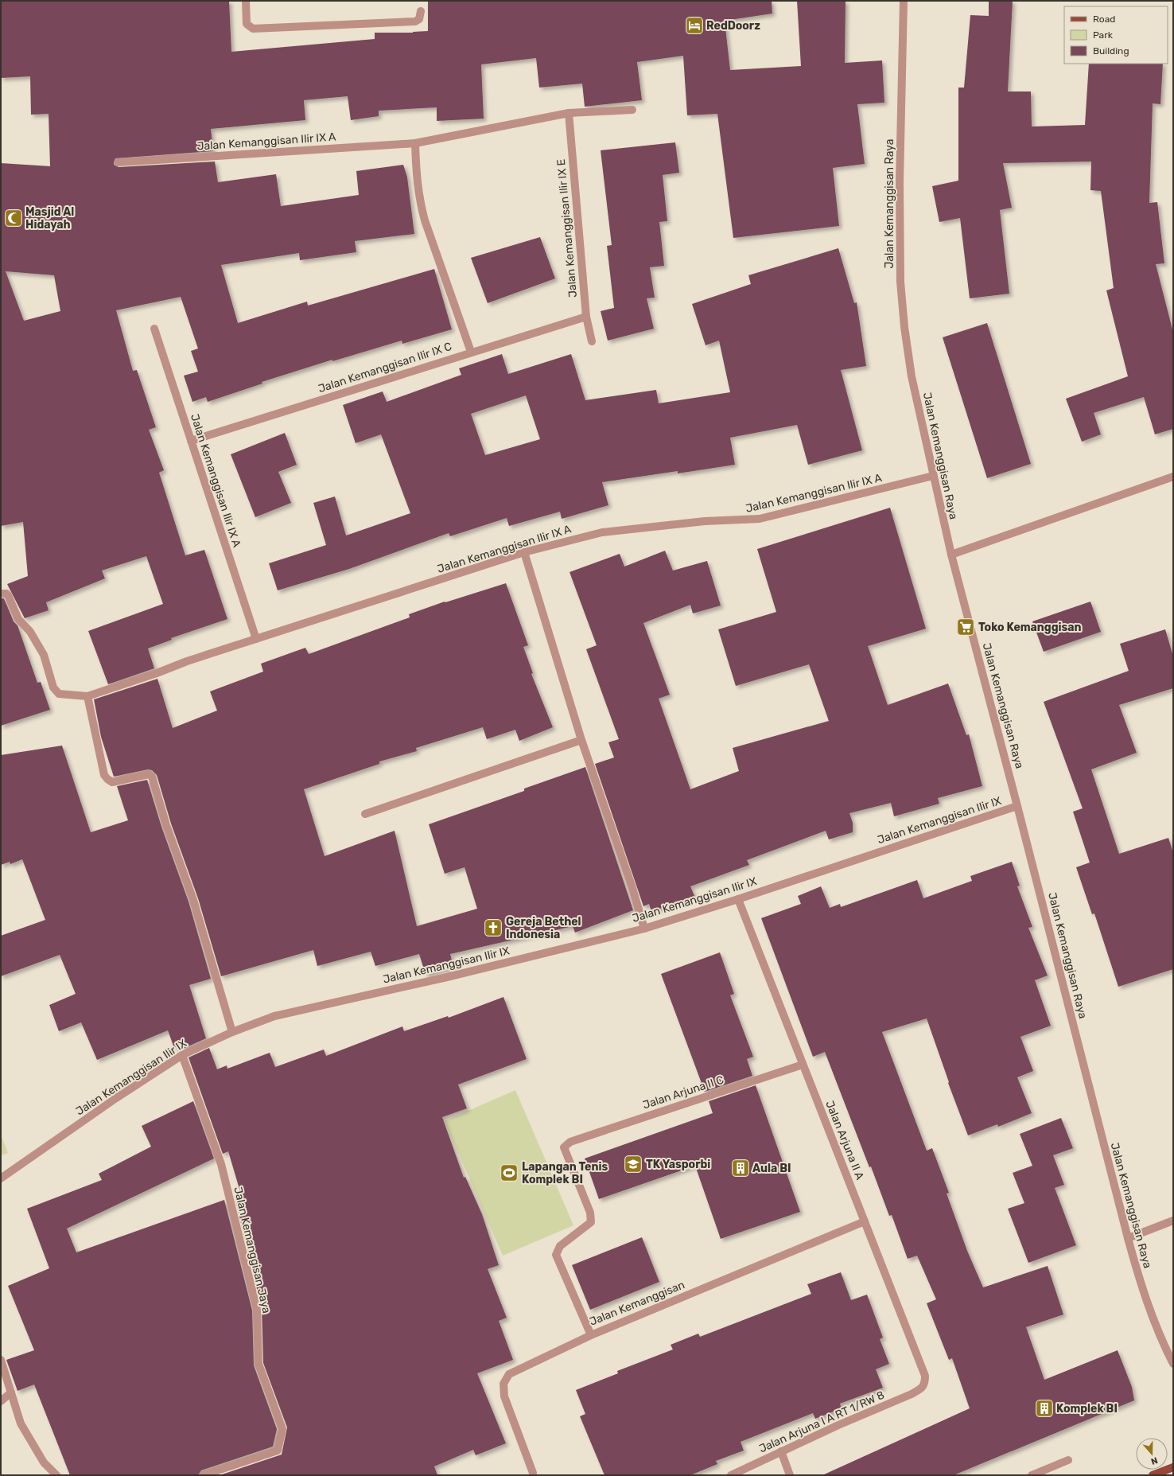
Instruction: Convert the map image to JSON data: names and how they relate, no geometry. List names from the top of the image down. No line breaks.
{"streets":{"street":["Jalan Kemanggisan Ilir IX A","Jalan Kemanggisan Raya","Jalan Kemanggisan Ilir IX E","Jalan Kemanggisan Ilir IX C","Jalan Kemanggisan Ilir IX","Jalan Arjuna II C","Jalan Arjuna II A","Jalan Kemanggisan Jaya","Jalan Kemanggisan","Jalan Arjuna I A RT 1/RW 8"]},"crossings":[["Jalan Kemanggisan Ilir IX A","Jalan Kemanggisan Raya"],["Jalan Kemanggisan Ilir IX A","Jalan Kemanggisan Ilir IX E"],["Jalan Kemanggisan Ilir IX A","Jalan Kemanggisan Ilir IX C"],["Jalan Kemanggisan Raya","Jalan Kemanggisan Ilir IX"],["Jalan Kemanggisan Ilir IX E","Jalan Kemanggisan Ilir IX C"],["Jalan Kemanggisan Ilir IX","Jalan Arjuna II A"],["Jalan Kemanggisan Ilir IX","Jalan Kemanggisan Jaya"],["Jalan Arjuna II C","Jalan Arjuna II A"],["Jalan Arjuna II C","Jalan Kemanggisan"],["Jalan Arjuna II A","Jalan Kemanggisan"],["Jalan Arjuna II A","Jalan Arjuna I A RT 1/RW 8"]],"places":{"hotel":["RedDoorz"],"mosque":["Masjid Al Hidayah"],"supermarket":["Toko Kemanggisan"],"church":["Gereja Bethel Indonesia"],"school or university":["TK Yasporbi"],"building":["Aula BI","Komplek BI"],"sports":["Lapangan Tenis Komplek BI"]},"legend":["Road","Park","Building"],"north":"bottom"}
